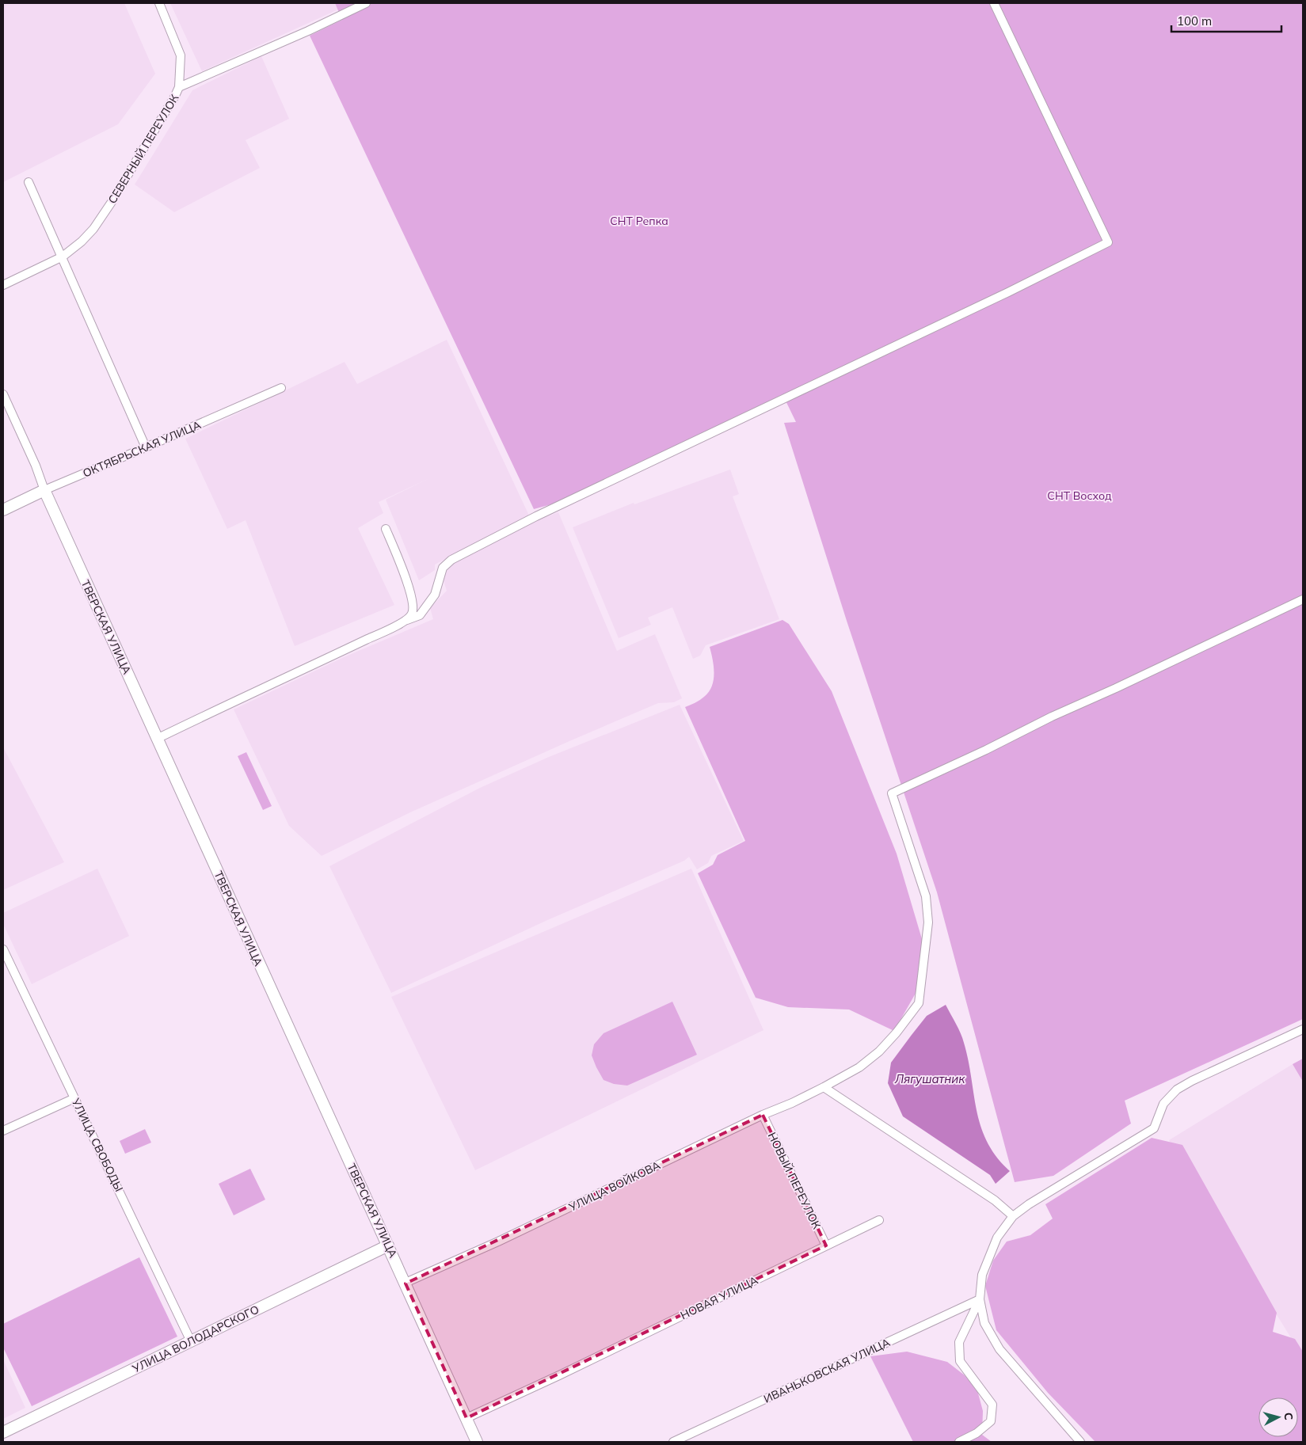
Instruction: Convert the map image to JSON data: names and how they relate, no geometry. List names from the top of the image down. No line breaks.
{"streets":{"main road":["ОКТЯБРЬСКАЯ УЛИЦА","ТВЕРСКАЯ УЛИЦА","УЛИЦА ВОЛОДАРСКОГО"],"street":["СЕВЕРНЫЙ ПЕРЕУЛОК","УЛИЦА СВОБОДЫ","НОВЫЙ ПЕРЕУЛОК","УЛИЦА ВОЙКОВА","НОВАЯ УЛИЦА","ИВАНЬКОВСКАЯ УЛИЦА"]},"crossings":[["ОКТЯБРЬСКАЯ УЛИЦА","ТВЕРСКАЯ УЛИЦА"],["ТВЕРСКАЯ УЛИЦА","УЛИЦА ВОЙКОВА"],["ТВЕРСКАЯ УЛИЦА","НОВАЯ УЛИЦА"],["ТВЕРСКАЯ УЛИЦА","УЛИЦА ВОЛОДАРСКОГО"],["УЛИЦА СВОБОДЫ","УЛИЦА ВОЛОДАРСКОГО"],["НОВЫЙ ПЕРЕУЛОК","УЛИЦА ВОЙКОВА"],["НОВЫЙ ПЕРЕУЛОК","НОВАЯ УЛИЦА"]],"water":["Лягушатник"],"parks":["СНТ Репка","СНТ Восход"],"scale_bar":"100 m","north":"right"}
